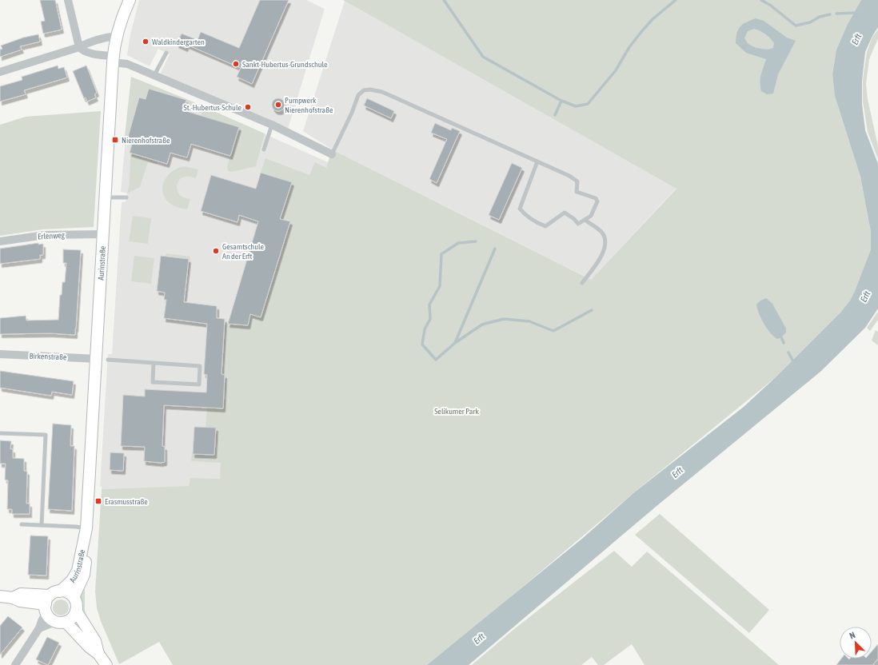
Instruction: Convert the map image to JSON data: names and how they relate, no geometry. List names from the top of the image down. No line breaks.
{"streets":{"main road":["Aurinstraße"],"street":["Erlenweg","Birkenstraße"]},"crossings":[["Erlenweg","Aurinstraße"],["Aurinstraße","Birkenstraße"]],"water":["Erft"],"parks":["Selikumer Park"],"places":{"other":["Waldkindergarten","Sankt-Hubertus-Grundschule","Pumpwerk Nierenhofstraße","St.-Hubertus-Schule","Gesamtschule An der Erft"],"transit":["Nierenhofstraße","Erasmusstraße"]},"north":"top left"}
